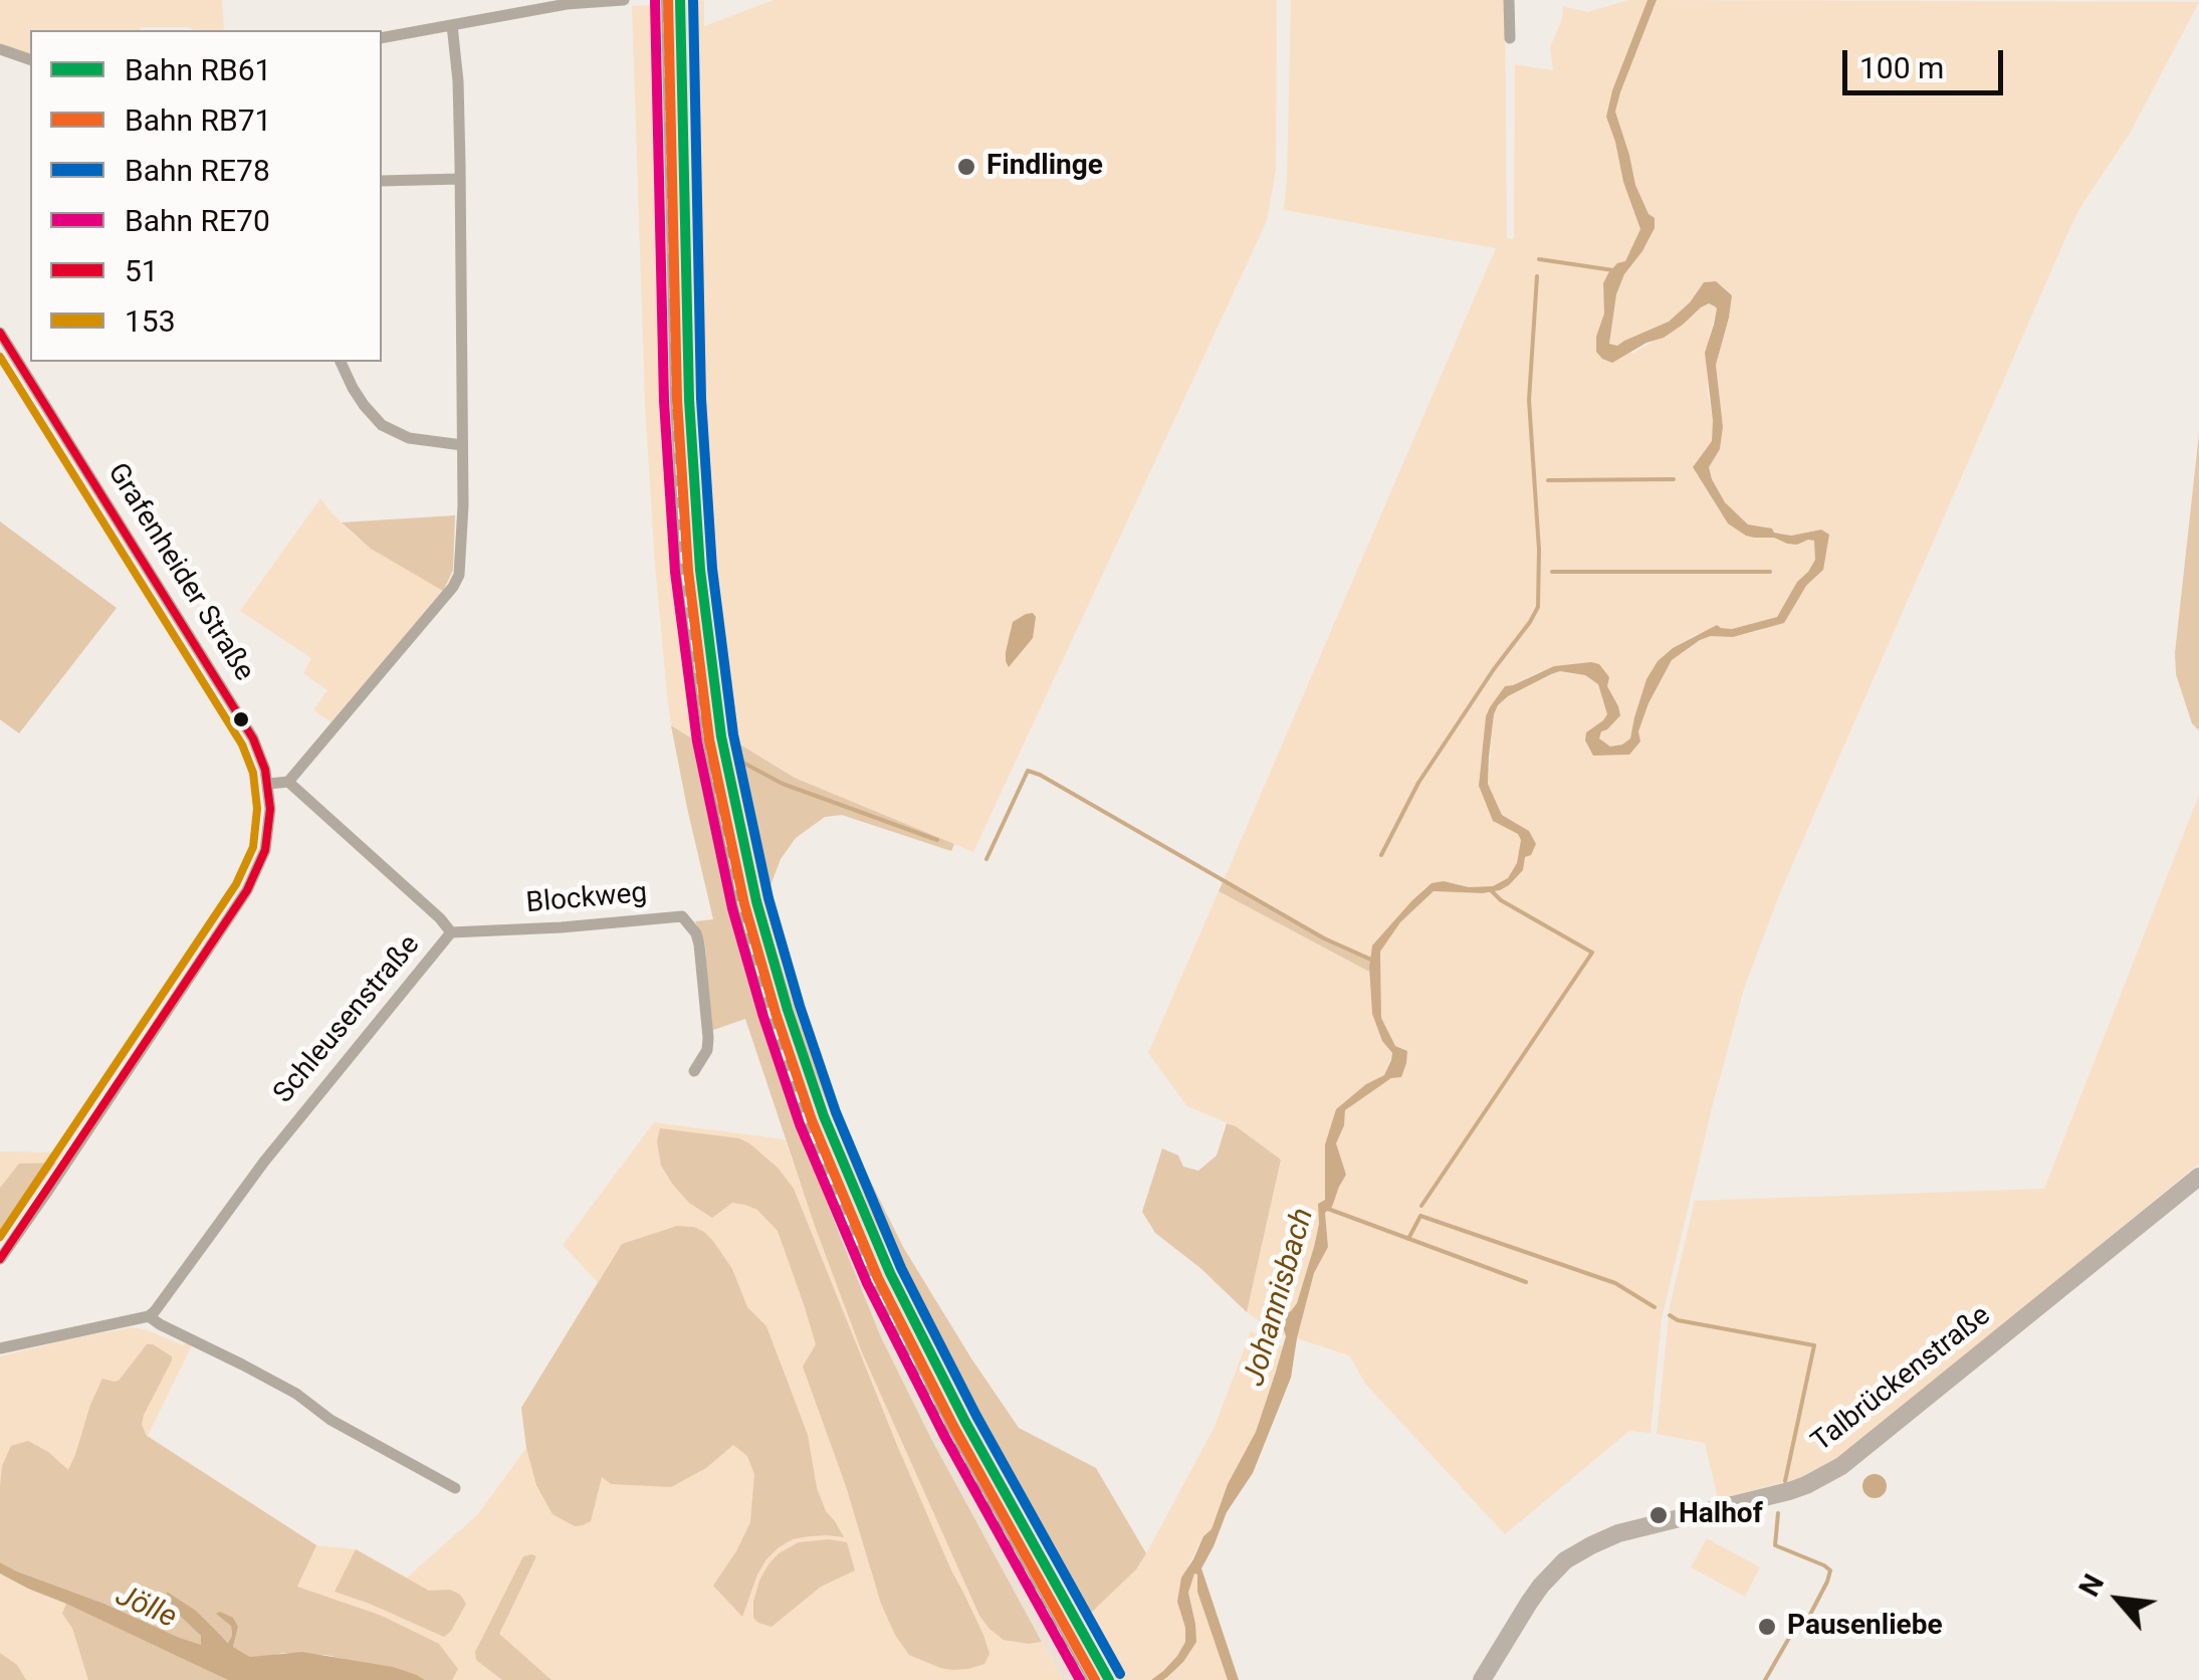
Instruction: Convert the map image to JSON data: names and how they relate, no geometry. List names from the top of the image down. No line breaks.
{"streets":{"main road":["Talbrückenstraße"],"street":["Grafenheider Straße","Blockweg","Schleusenstraße"]},"crossings":[["Blockweg","Schleusenstraße"]],"water":["Johannisbach","Jölle"],"places":["Findlinge","Halhof","Pausenliebe"],"lines":["rail line RB61","rail line RB71","rail line RE78","rail line RE70","transit line 51","transit line 153"],"legend":["Bahn RB61","Bahn RB71","Bahn RE78","Bahn RE70","51","153"],"scale_bar":"100 m","north":"top left"}
